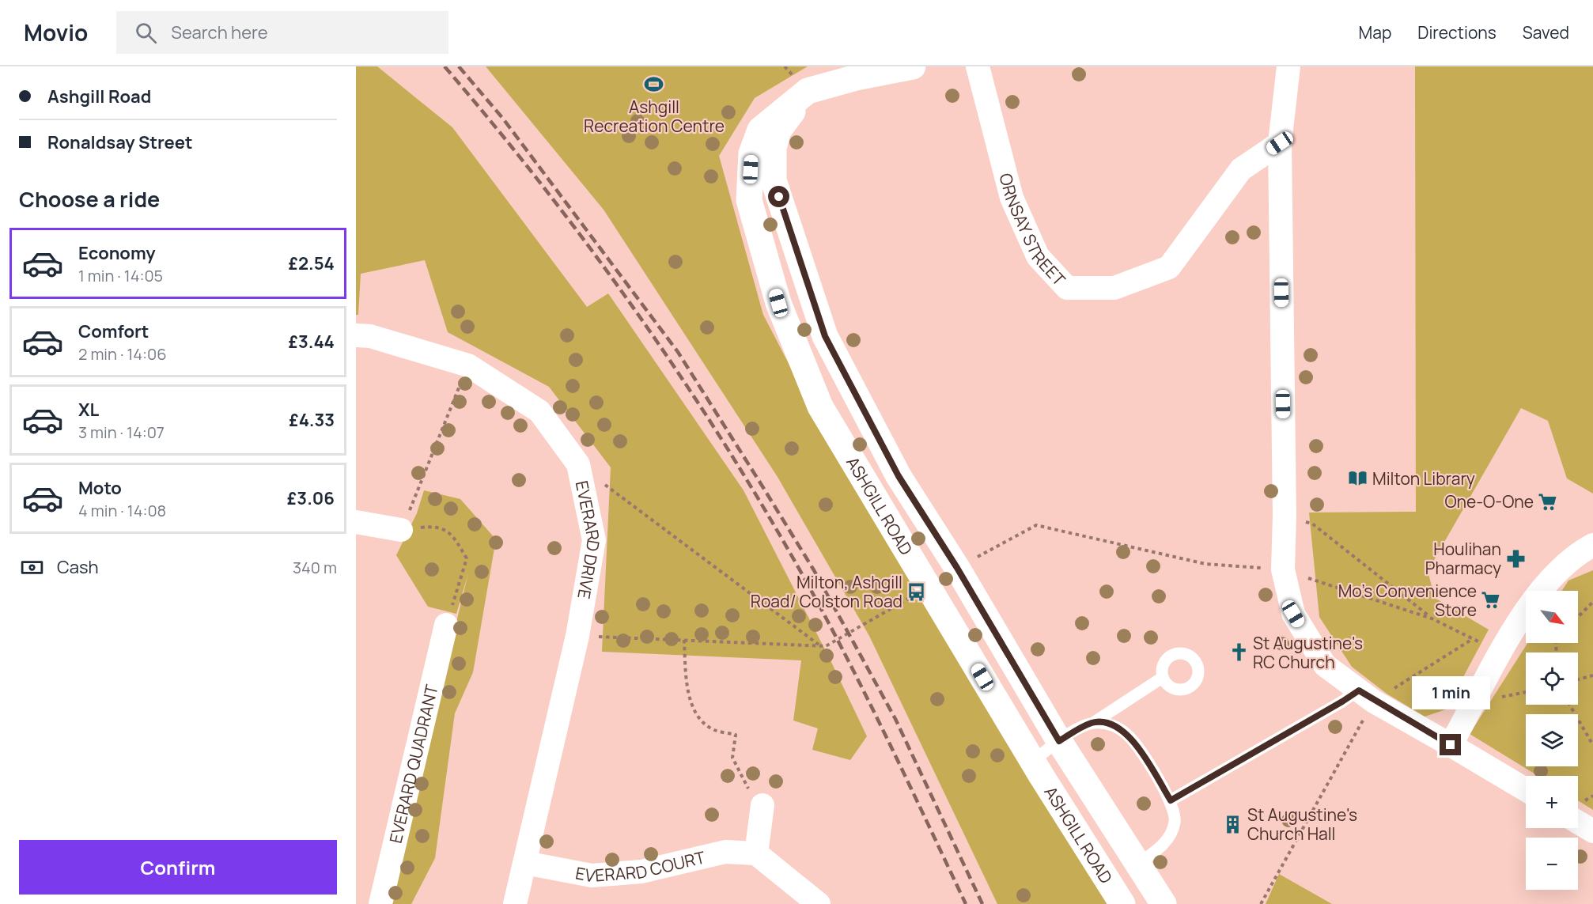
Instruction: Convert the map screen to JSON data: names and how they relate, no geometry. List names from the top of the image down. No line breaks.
{"streets":{"street":["ORNSAY STREET","ASHGILL ROAD","EVERARD DRIVE","EVERARD QUADRANT","EVERARD COURT"]},"crossings":[["EVERARD DRIVE","EVERARD COURT"]],"places":{"sports":["Ashgill Recreation Centre"],"library":["Milton Library"],"supermarket":["One-O-One","Mo's Convenience Store"],"pharmacy":["Houlihan Pharmacy"],"bus stop":["Milton, Ashgill Road/ Colston Road"],"church":["St Augustine's RC Church"],"building":["St Augustine's Church Hall"]},"north":"bottom right","page":{"header":"Movio","search":"Search here","nav":["Map","Directions","Saved"],"banner":["Ashgill Road","Ronaldsay Street"],"heading":"Choose a ride","list":[{"name":"Economy","note":"1 min · 14:05","value":"£2.54"},{"name":"Comfort","note":"2 min · 14:06","value":"£3.44"},{"name":"XL","note":"3 min · 14:07","value":"£4.33"},{"name":"Moto","note":"4 min · 14:08","value":"£3.06"}],"pay":["Cash","340 m"],"map_buttons":["+","−"],"bubble":"1 min","buttons":"Confirm"}}
